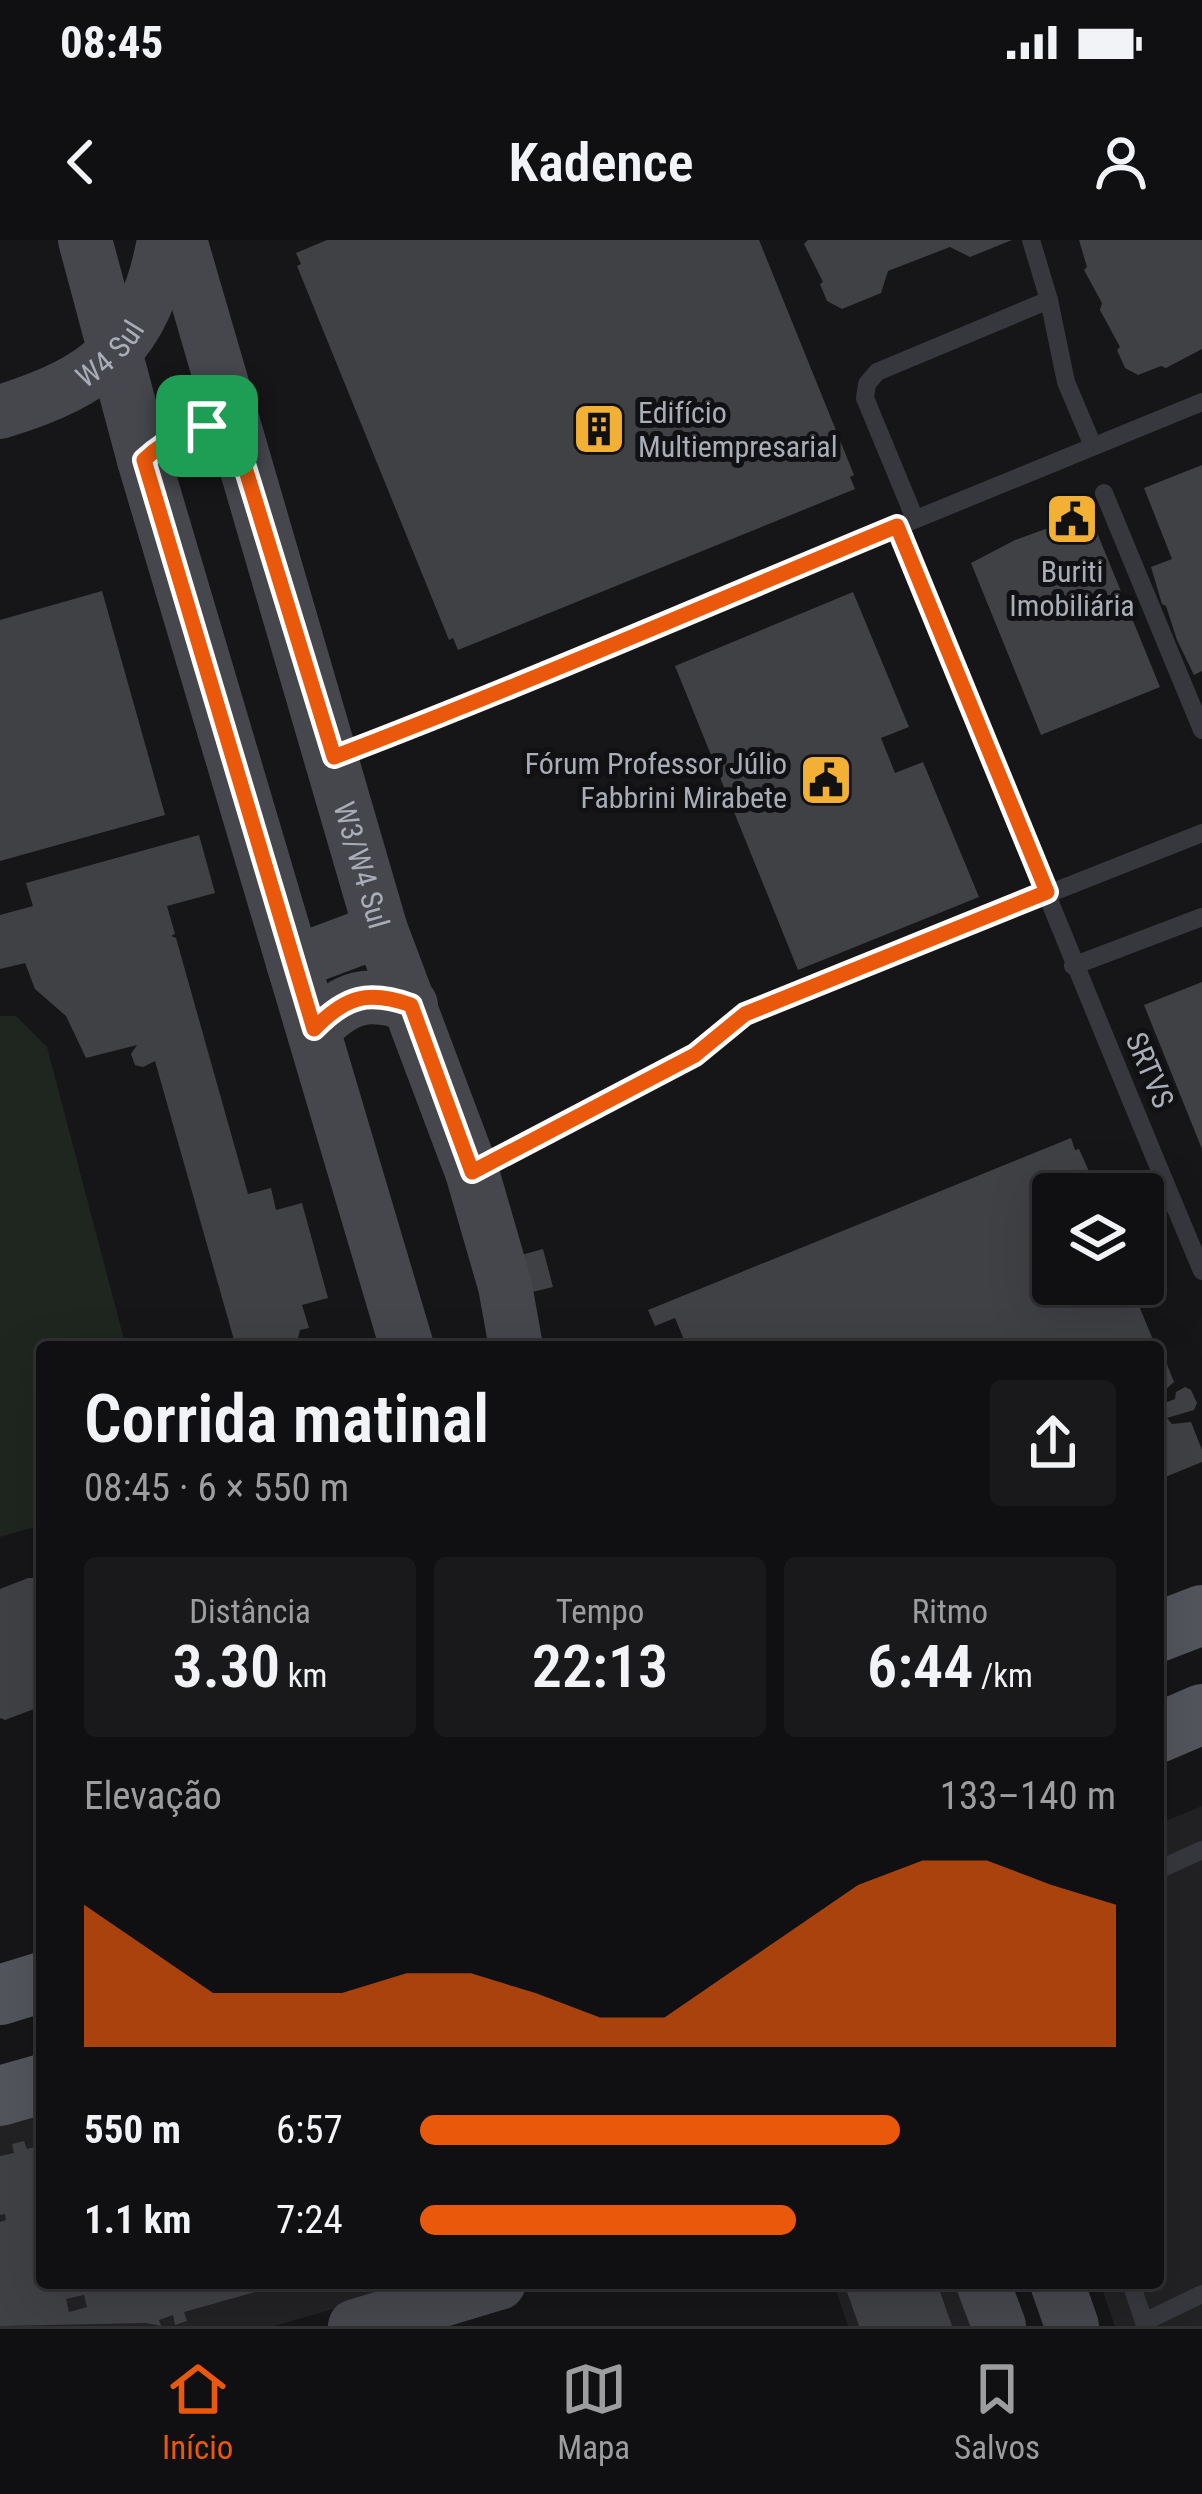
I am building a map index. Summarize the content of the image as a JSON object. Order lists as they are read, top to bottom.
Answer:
{
  "streets": {
    "main road": ["W4 Sul", "W3/W4 Sul"],
    "lane": ["SRTVS"]
  },
  "places": {
    "building": ["Edifício Multiempresarial"],
    "public building": ["Buriti Imobiliária", "Fórum Professor Júlio Fabbrini Mirabete"]
  },
  "page": {
    "status": "08:45",
    "header": "Kadence",
    "heading": ["Corrida matinal", "08:45 · 6 × 550 m"],
    "stats": [
      ["Distância", "3.30 km"],
      ["Tempo", "22:13"],
      ["Ritmo", "6:44 /km"]
    ],
    "chart": ["Elevação", "133–140 m"],
    "list": [
      {
        "name": "550 m",
        "note": "6:57"
      },
      {
        "name": "1.1 km",
        "note": "7:24"
      }
    ],
    "tabs": ["Início", "Mapa", "Salvos"]
  }
}
